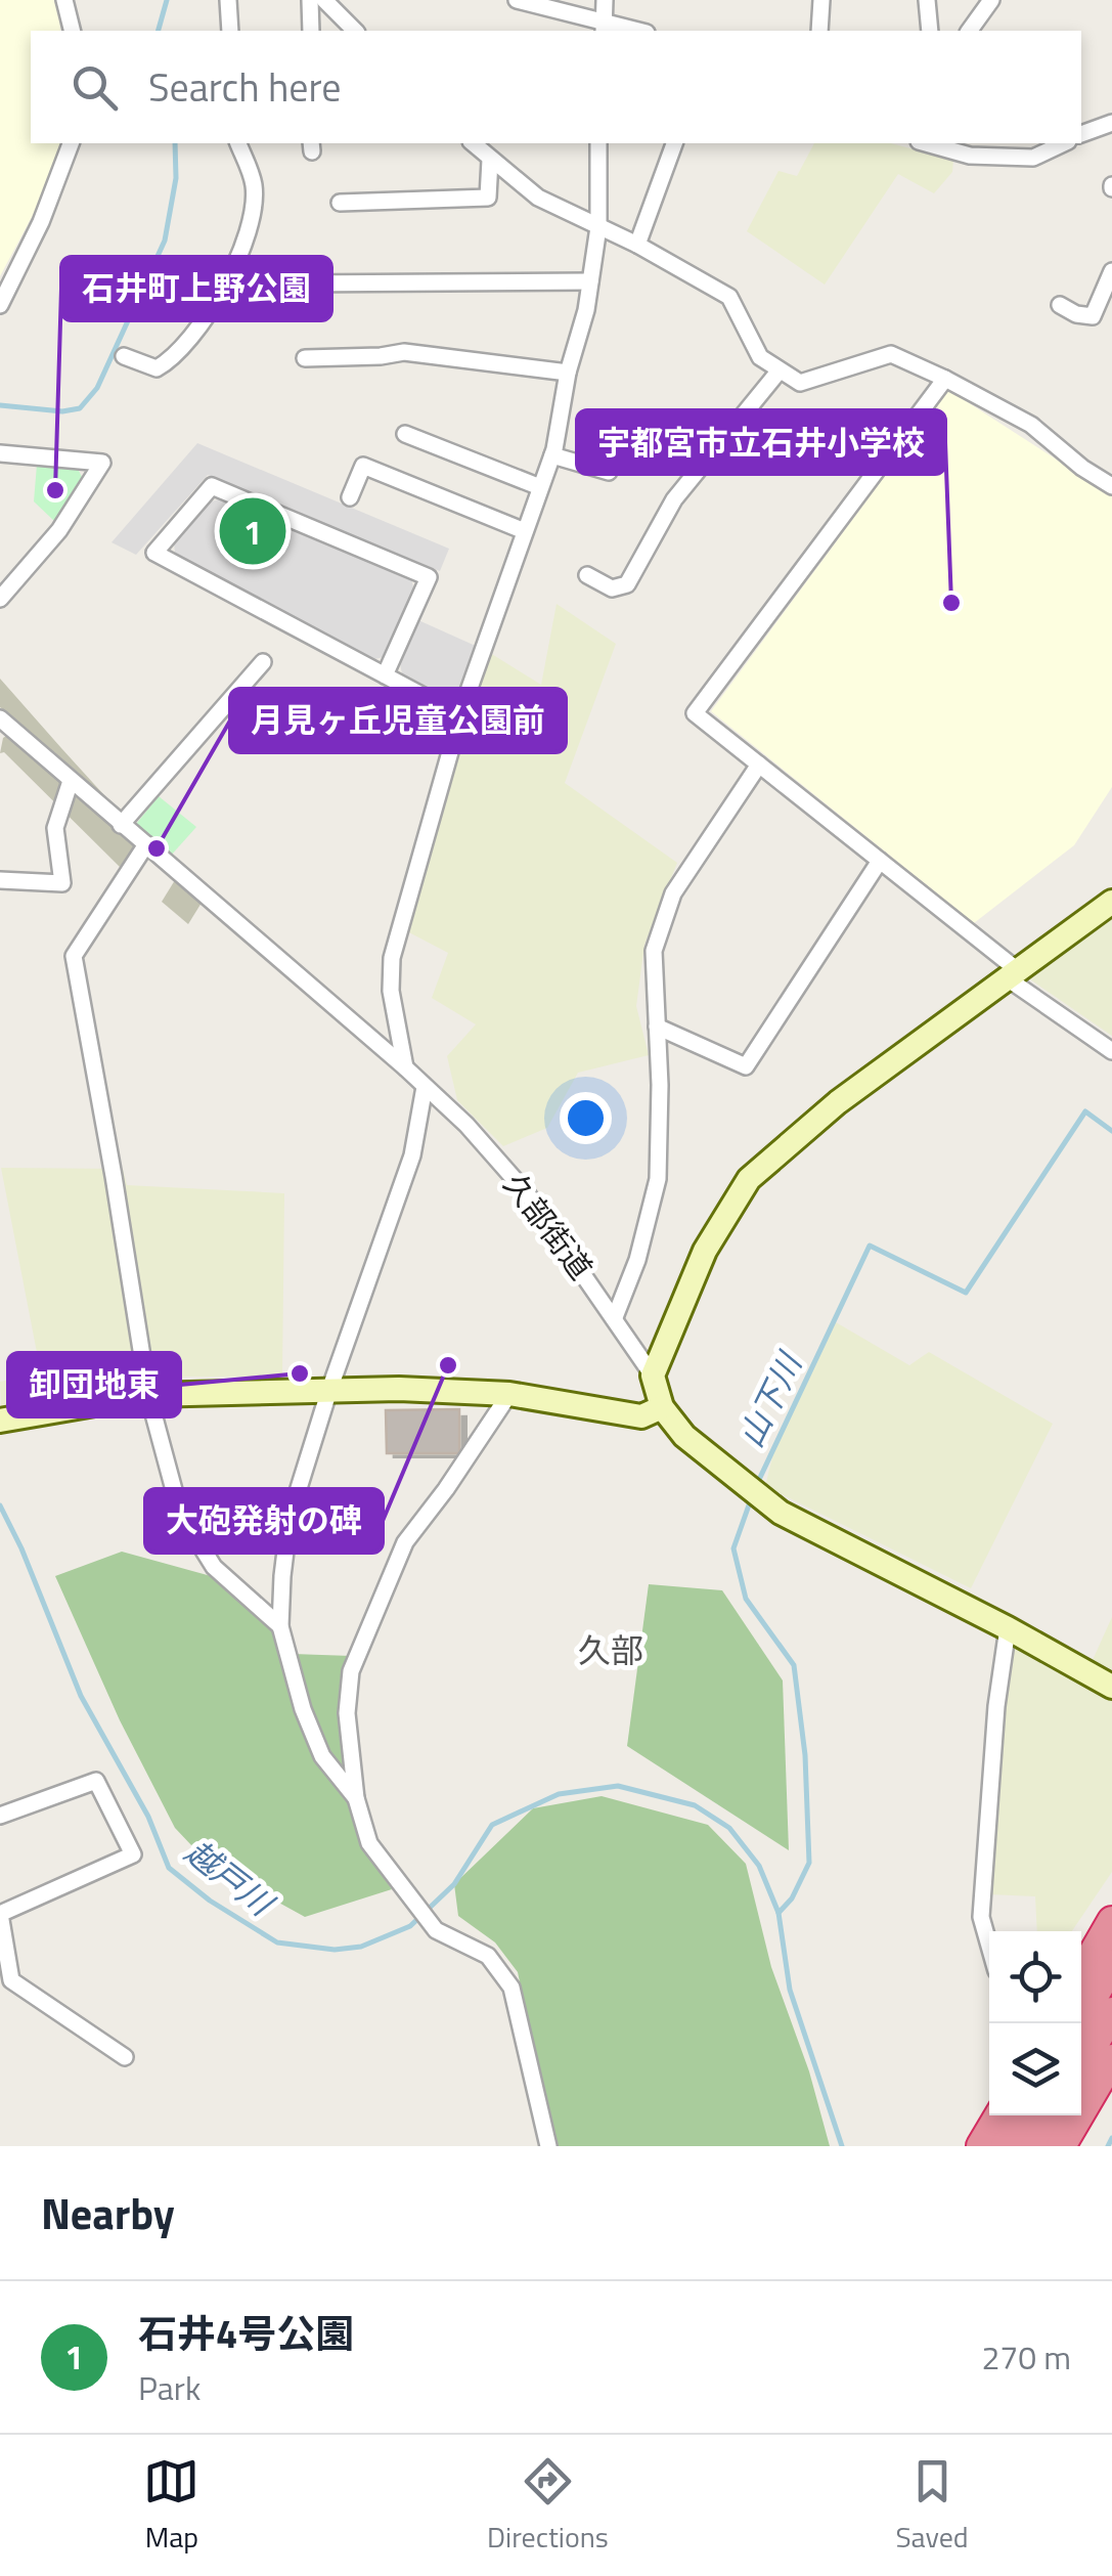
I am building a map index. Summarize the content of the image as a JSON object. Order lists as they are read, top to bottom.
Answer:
{
  "streets": {
    "street": ["久部街道"]
  },
  "districts": ["久部"],
  "water": ["山下川", "越戸川"],
  "places": [
    "石井町上野公園",
    "宇都宮市立石井小学校",
    "月見ヶ丘児童公園前",
    "大砲発射の碑",
    "卸団地東"
  ],
  "page": {
    "search": "Search here",
    "pins": "1",
    "heading": "Nearby",
    "list": [
      {
        "mark": "1",
        "name": "石井4号公園",
        "note": "Park",
        "value": "270 m"
      }
    ],
    "nav": ["Map", "Directions", "Saved"]
  }
}
